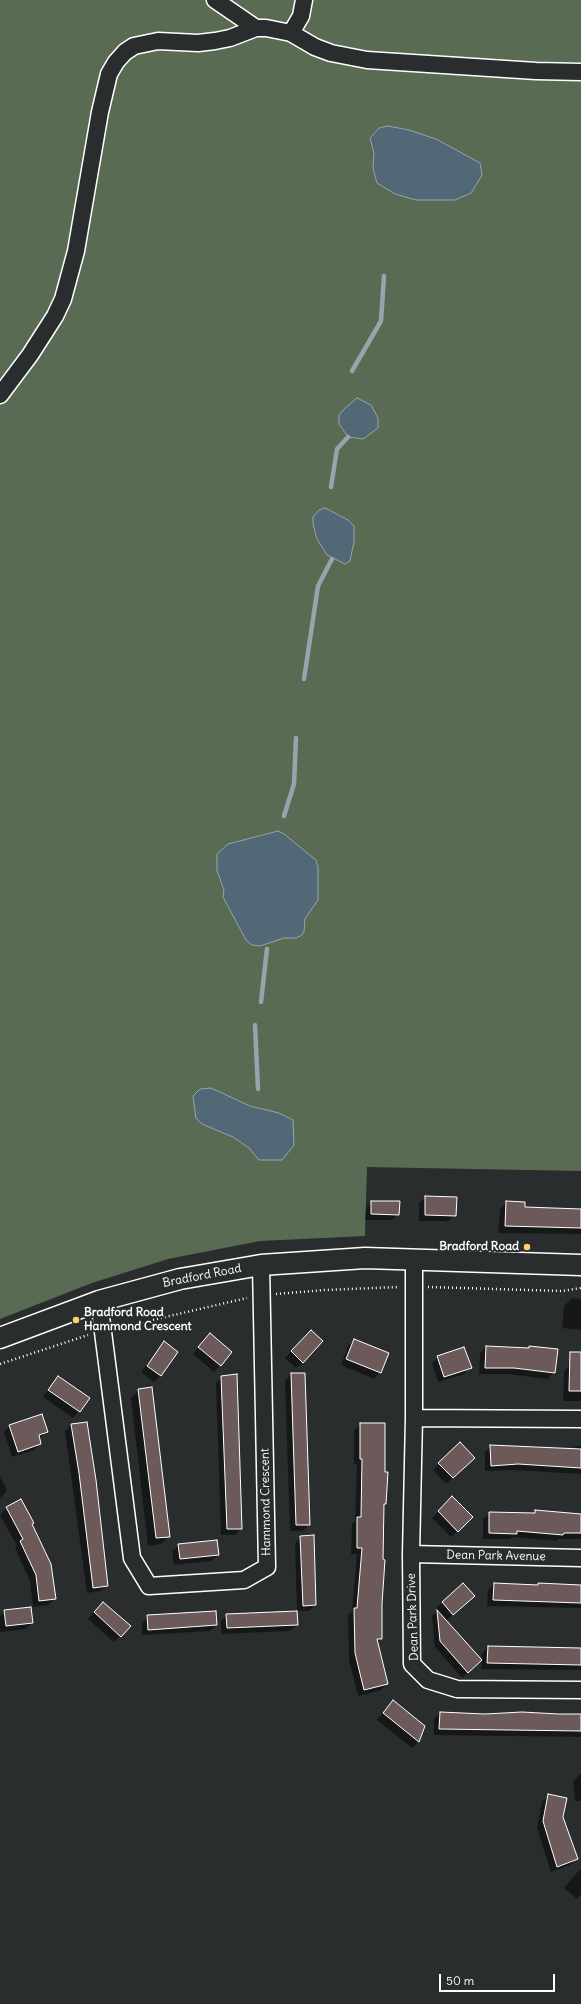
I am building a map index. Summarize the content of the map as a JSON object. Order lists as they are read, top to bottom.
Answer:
{
  "streets": {
    "main road": ["Bradford Road"],
    "street": ["Hammond Crescent", "Dean Park Avenue", "Dean Park Drive"]
  },
  "crossings": [
    ["Bradford Road", "Hammond Crescent"],
    ["Bradford Road", "Dean Park Drive"],
    ["Dean Park Avenue", "Dean Park Drive"]
  ],
  "places": ["Bradford Road", "Bradford Road Hammond Crescent"],
  "scale_bar": "50 m"
}
